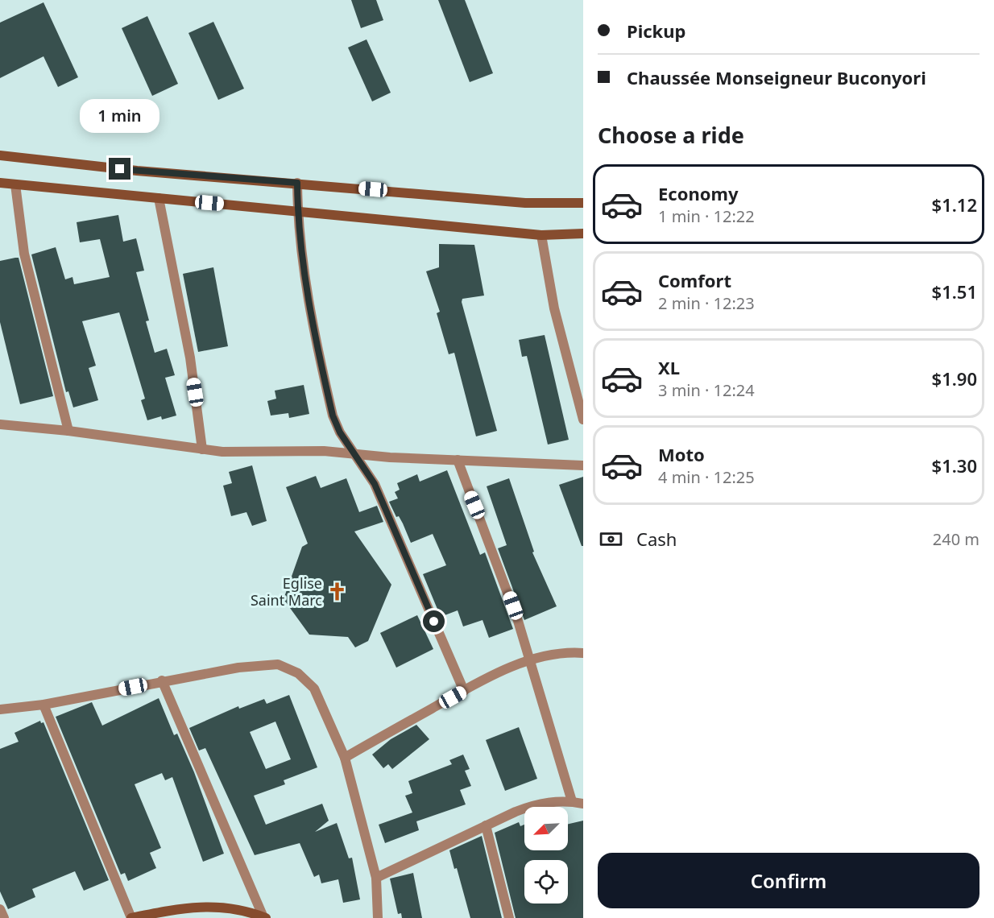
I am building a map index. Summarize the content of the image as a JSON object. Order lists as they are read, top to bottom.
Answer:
{
  "places": {
    "church": ["Eglise Saint Marc"]
  },
  "north": "bottom left",
  "page": {
    "banner": ["Pickup", "Chaussée Monseigneur Buconyori"],
    "bubble": "1 min",
    "heading": "Choose a ride",
    "list": [
      {
        "name": "Economy",
        "note": "1 min · 12:22",
        "value": "$1.12"
      },
      {
        "name": "Comfort",
        "note": "2 min · 12:23",
        "value": "$1.51"
      },
      {
        "name": "XL",
        "note": "3 min · 12:24",
        "value": "$1.90"
      },
      {
        "name": "Moto",
        "note": "4 min · 12:25",
        "value": "$1.30"
      }
    ],
    "pay": ["Cash", "240 m"],
    "buttons": "Confirm"
  }
}
